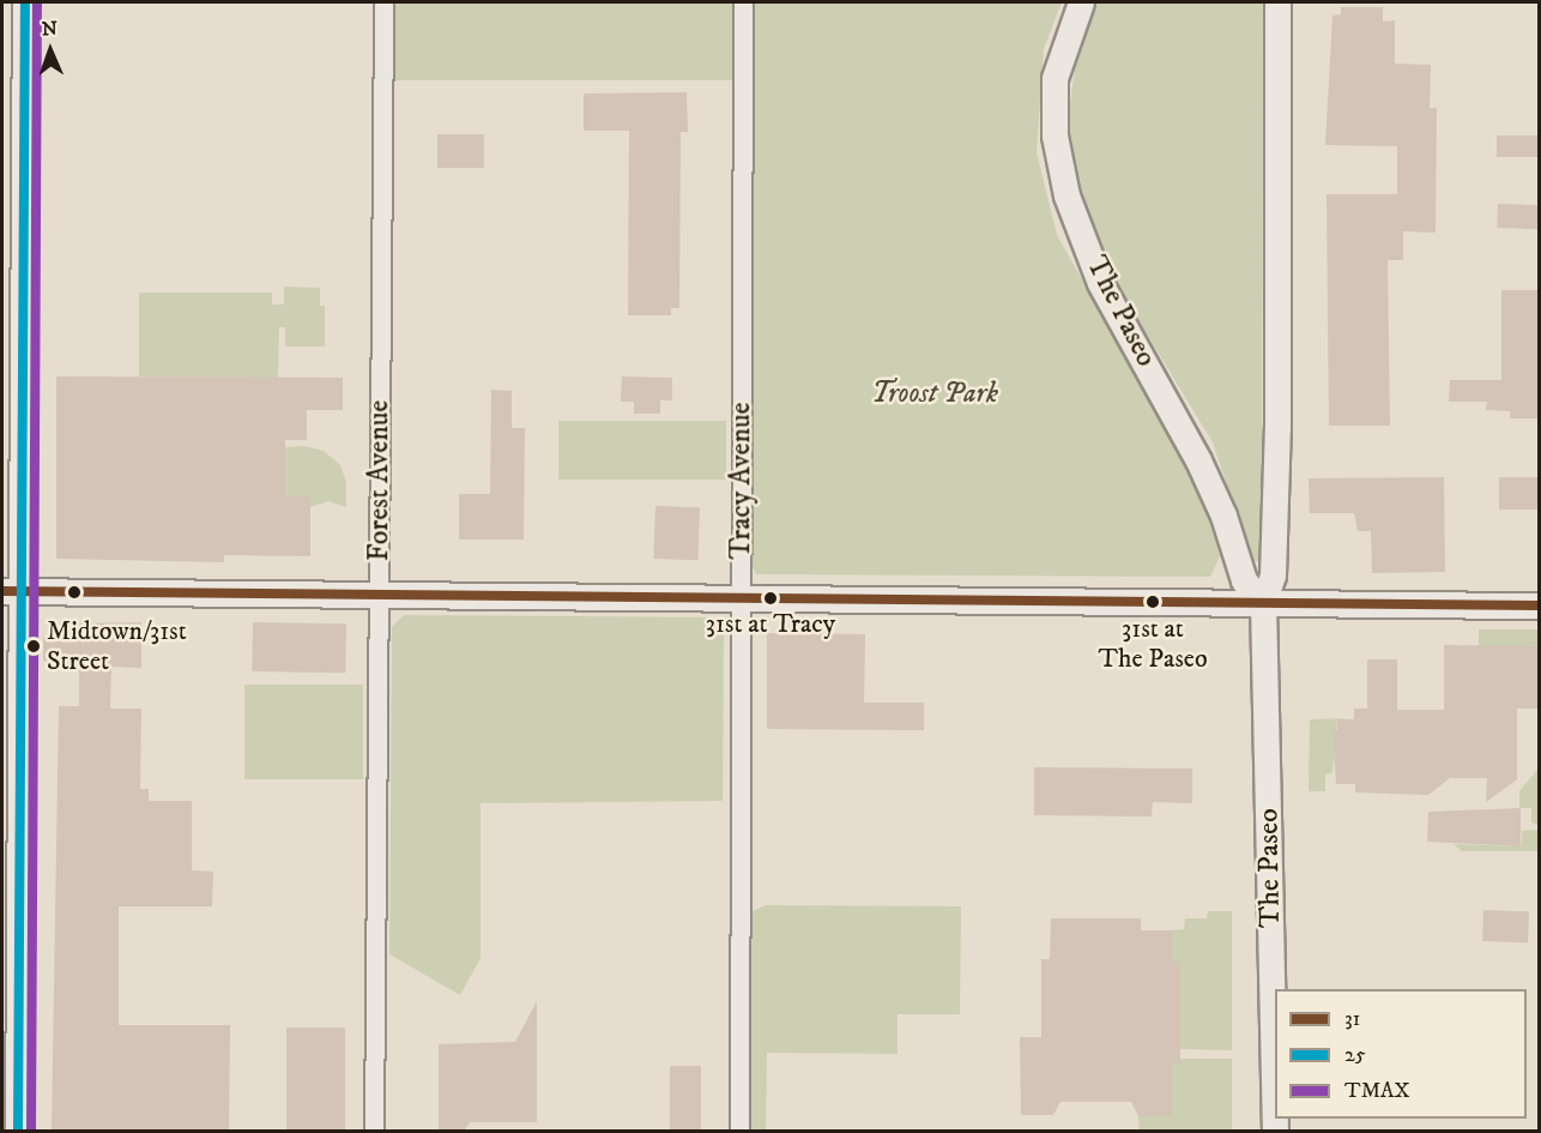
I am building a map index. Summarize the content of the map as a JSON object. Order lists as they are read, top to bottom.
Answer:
{
  "streets": {
    "main road": ["The Paseo"],
    "street": ["Forest Avenue", "Tracy Avenue"]
  },
  "parks": ["Troost Park"],
  "places": ["31st at Tracy", "31st at The Paseo", "Midtown/31st Street"],
  "lines": ["transit line 25", "transit line TMAX", "transit line 31"],
  "legend": ["31", "25", "TMAX"],
  "north": "top"
}
